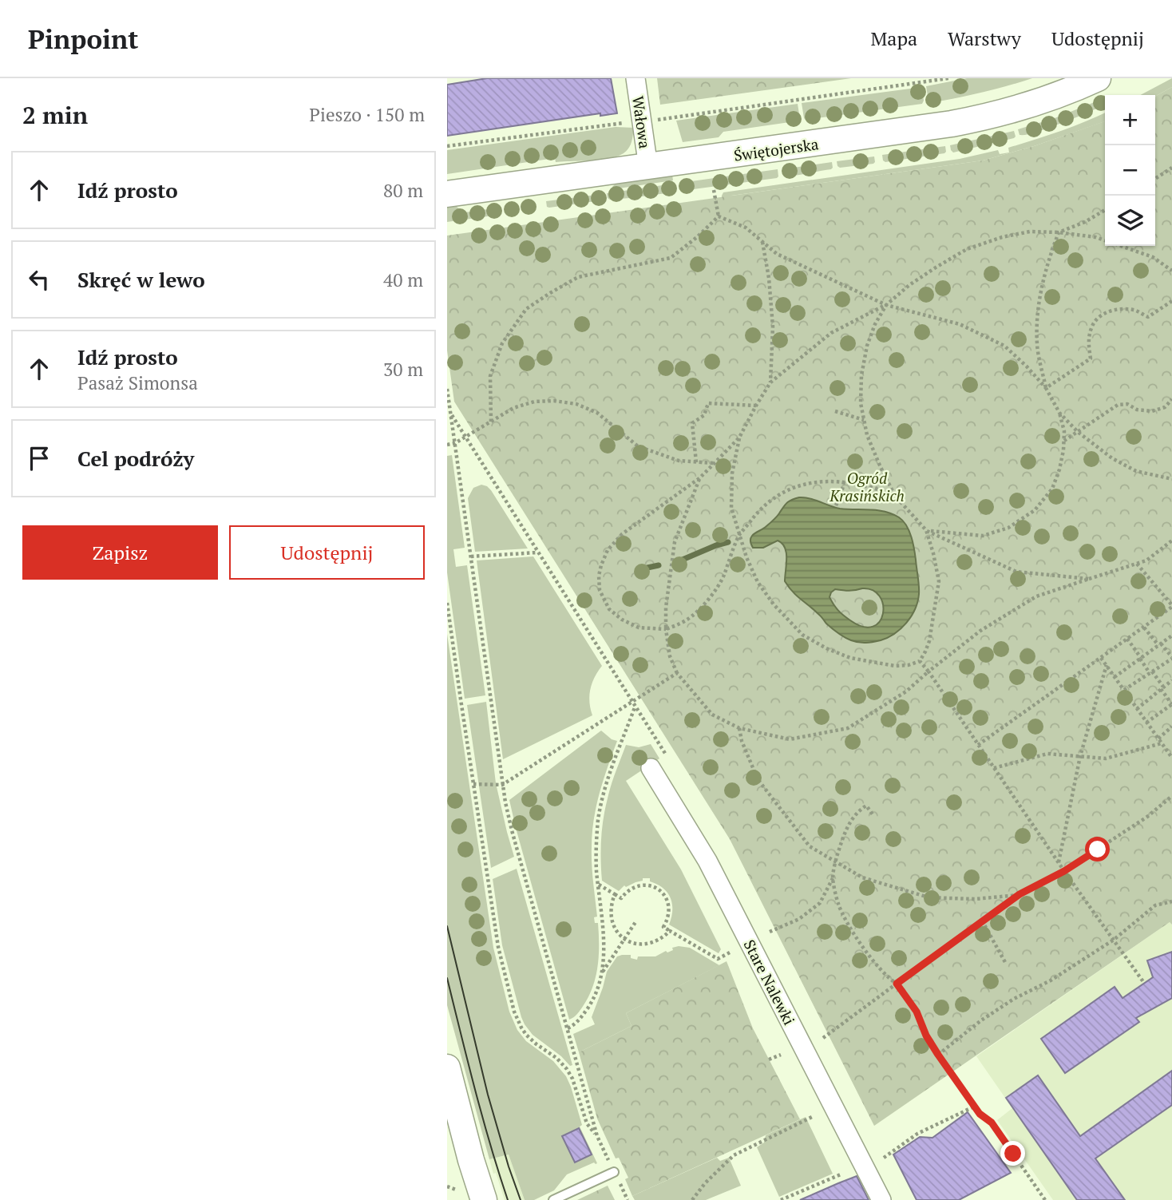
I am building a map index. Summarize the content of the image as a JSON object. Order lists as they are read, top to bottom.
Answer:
{
  "streets": {
    "street": ["Wałowa", "Świętojerska", "Stare Nalewki"]
  },
  "crossings": [
    ["Wałowa", "Świętojerska"]
  ],
  "parks": ["Ogród Krasińskich"],
  "page": {
    "header": "Pinpoint",
    "nav": ["Mapa", "Warstwy", "Udostępnij"],
    "heading": ["2 min", "Pieszo · 150 m"],
    "map_buttons": ["+", "−"],
    "list": [
      ["Idź prosto", "80 m"],
      ["Skręć w lewo", "40 m"],
      ["Idź prosto", "Pasaż Simonsa", "30 m"],
      "Cel podróży"
    ],
    "buttons": ["Zapisz", "Udostępnij"]
  }
}
